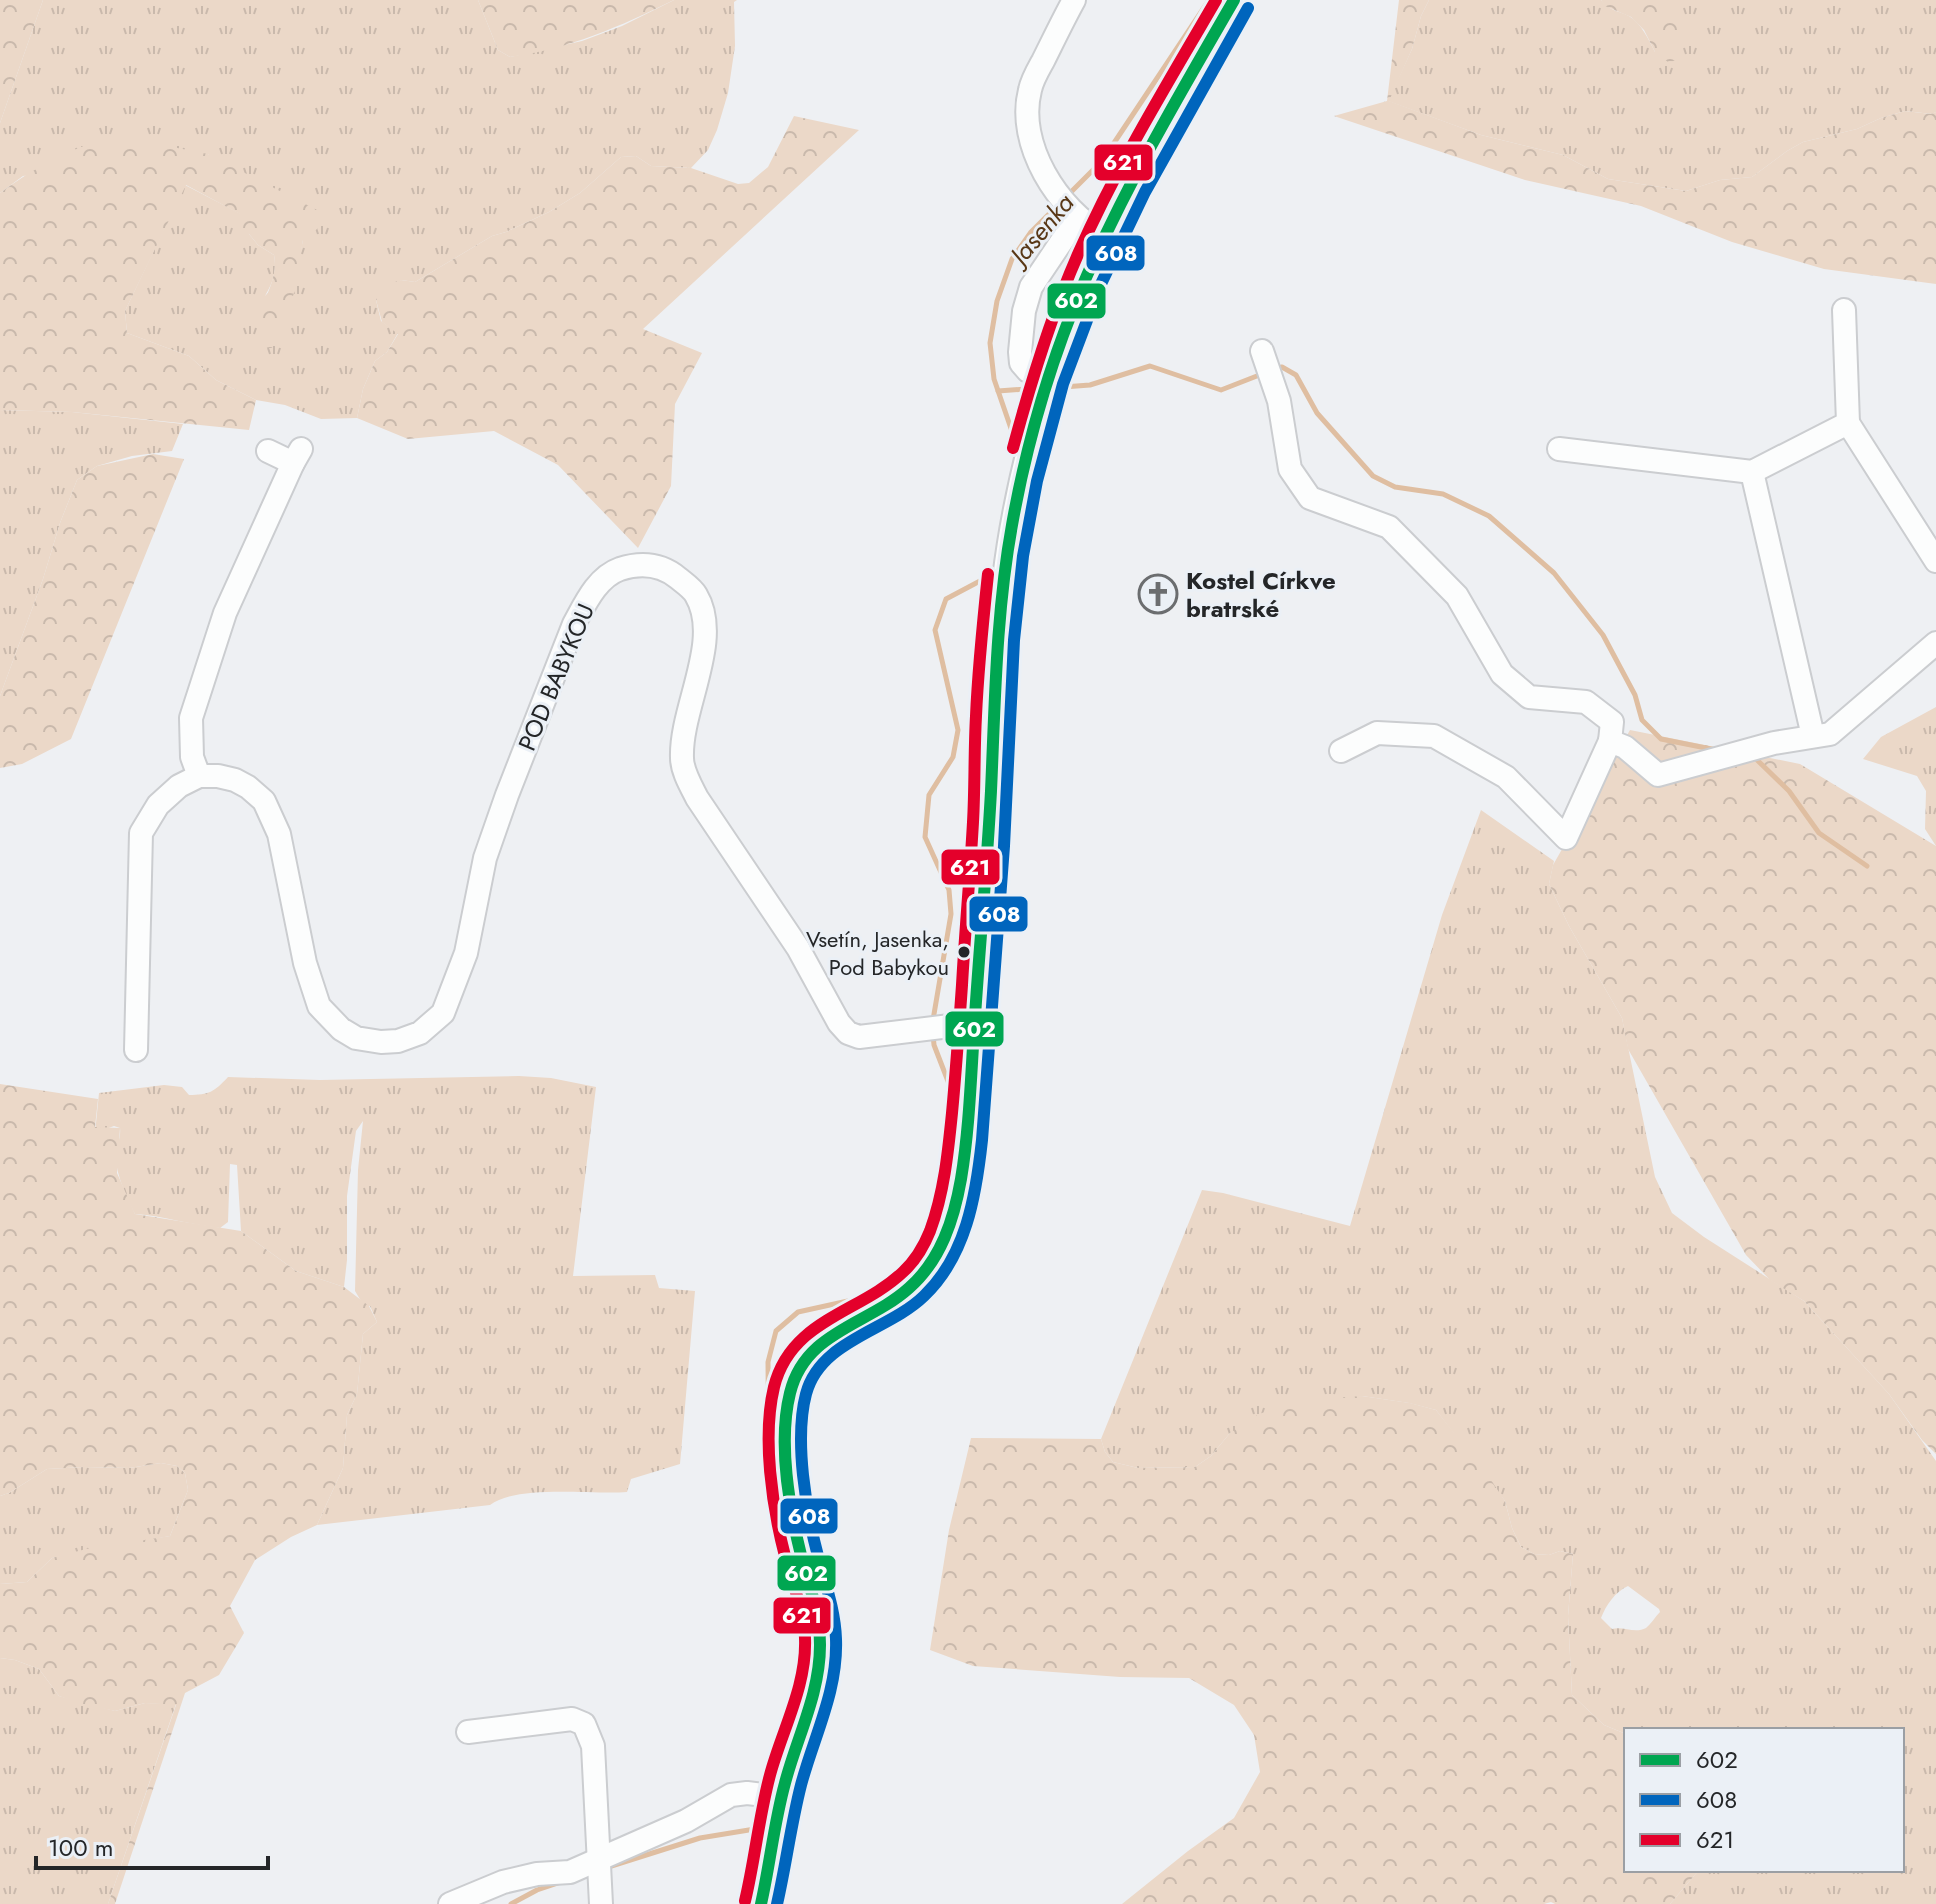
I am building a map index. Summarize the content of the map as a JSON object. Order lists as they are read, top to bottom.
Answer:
{
  "streets": {
    "street": ["POD BABYKOU"]
  },
  "water": ["Jasenka"],
  "places": {
    "church": ["Kostel Církve bratrské"],
    "other": ["Vsetín, Jasenka, Pod Babykou"]
  },
  "lines": ["transit line 602", "transit line 621", "transit line 608"],
  "legend": ["602", "608", "621"],
  "scale_bar": "100 m"
}
